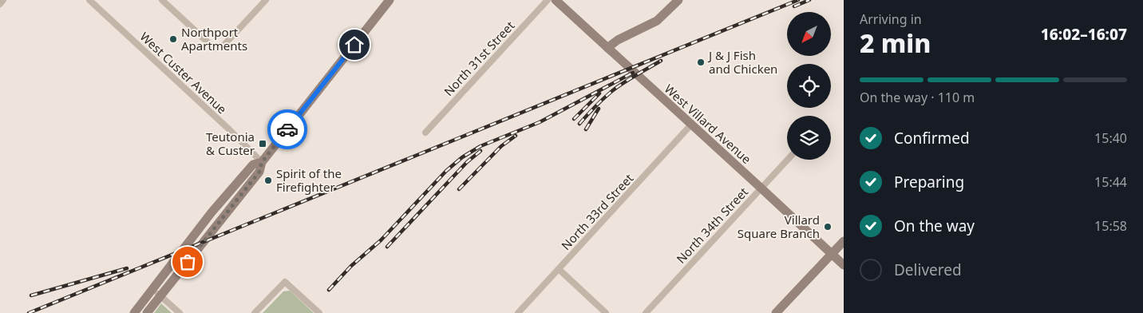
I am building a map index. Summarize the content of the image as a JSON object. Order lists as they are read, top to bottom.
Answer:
{
  "streets": {
    "main road": ["West Villard Avenue"],
    "street": [
      "North 31st Street",
      "West Custer Avenue",
      "North 33rd Street",
      "North 34th Street"
    ]
  },
  "crossings": [
    ["West Villard Avenue", "North 33rd Street"],
    ["West Villard Avenue", "North 34th Street"]
  ],
  "places": {
    "other": [
      "Northport Apartments",
      "J & J Fish and Chicken",
      "Spirit of the Firefighter",
      "Villard Square Branch"
    ],
    "transit": ["Teutonia & Custer"]
  },
  "north": "bottom left",
  "page": {
    "heading": ["2 min", "Arriving in", "16:02–16:07"],
    "bar": "On the way · 110 m",
    "list": [
      ["Confirmed", "15:40"],
      ["Preparing", "15:44"],
      ["On the way", "15:58"],
      "Delivered"
    ]
  }
}
